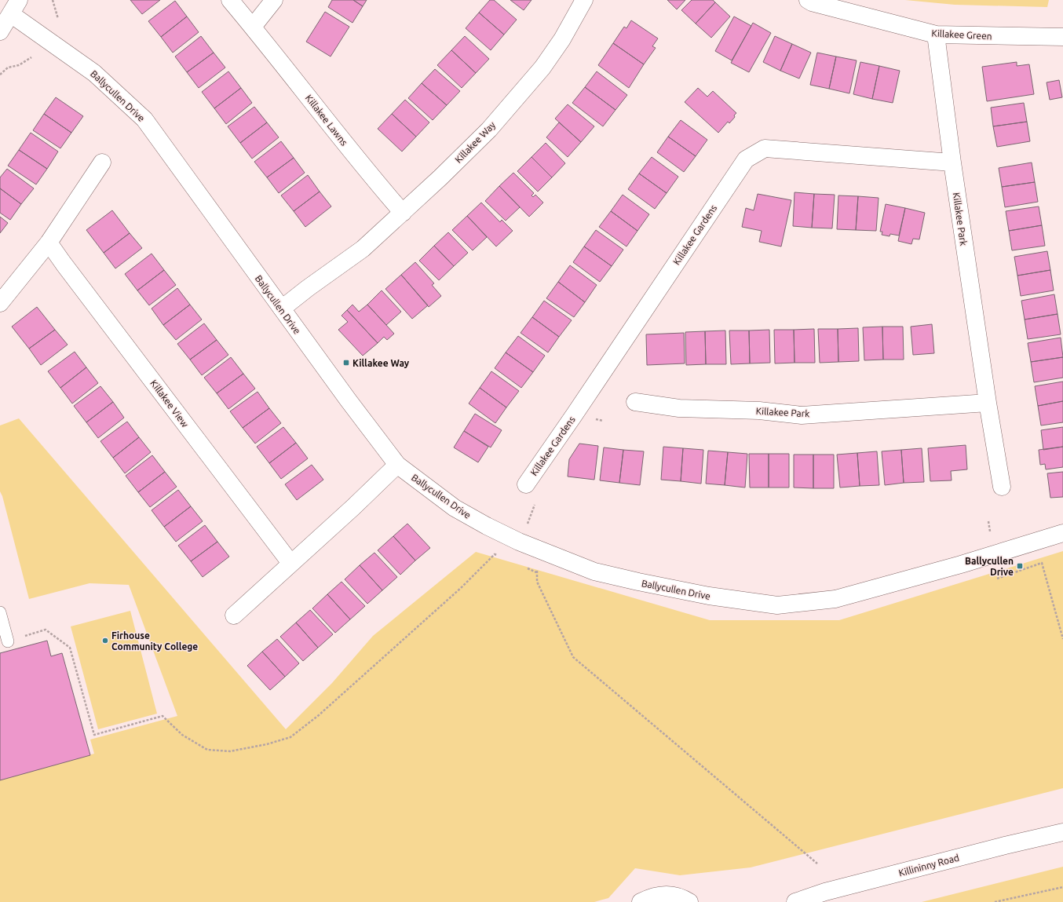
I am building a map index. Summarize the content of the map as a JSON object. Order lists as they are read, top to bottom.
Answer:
{
  "streets": {
    "street": [
      "Killakee Green",
      "Ballycullen Drive",
      "Killakee Lawns",
      "Killakee Way",
      "Killakee Park",
      "Killakee Gardens",
      "Killakee View",
      "Killininny Road"
    ]
  },
  "crossings": [
    ["Killakee Green", "Killakee Park"],
    ["Ballycullen Drive", "Killakee Way"],
    ["Killakee Lawns", "Killakee Way"],
    ["Killakee Park", "Killakee Gardens"]
  ],
  "places": {
    "transit": ["Killakee Way", "Ballycullen Drive"],
    "other": ["Firhouse Community College"]
  }
}
